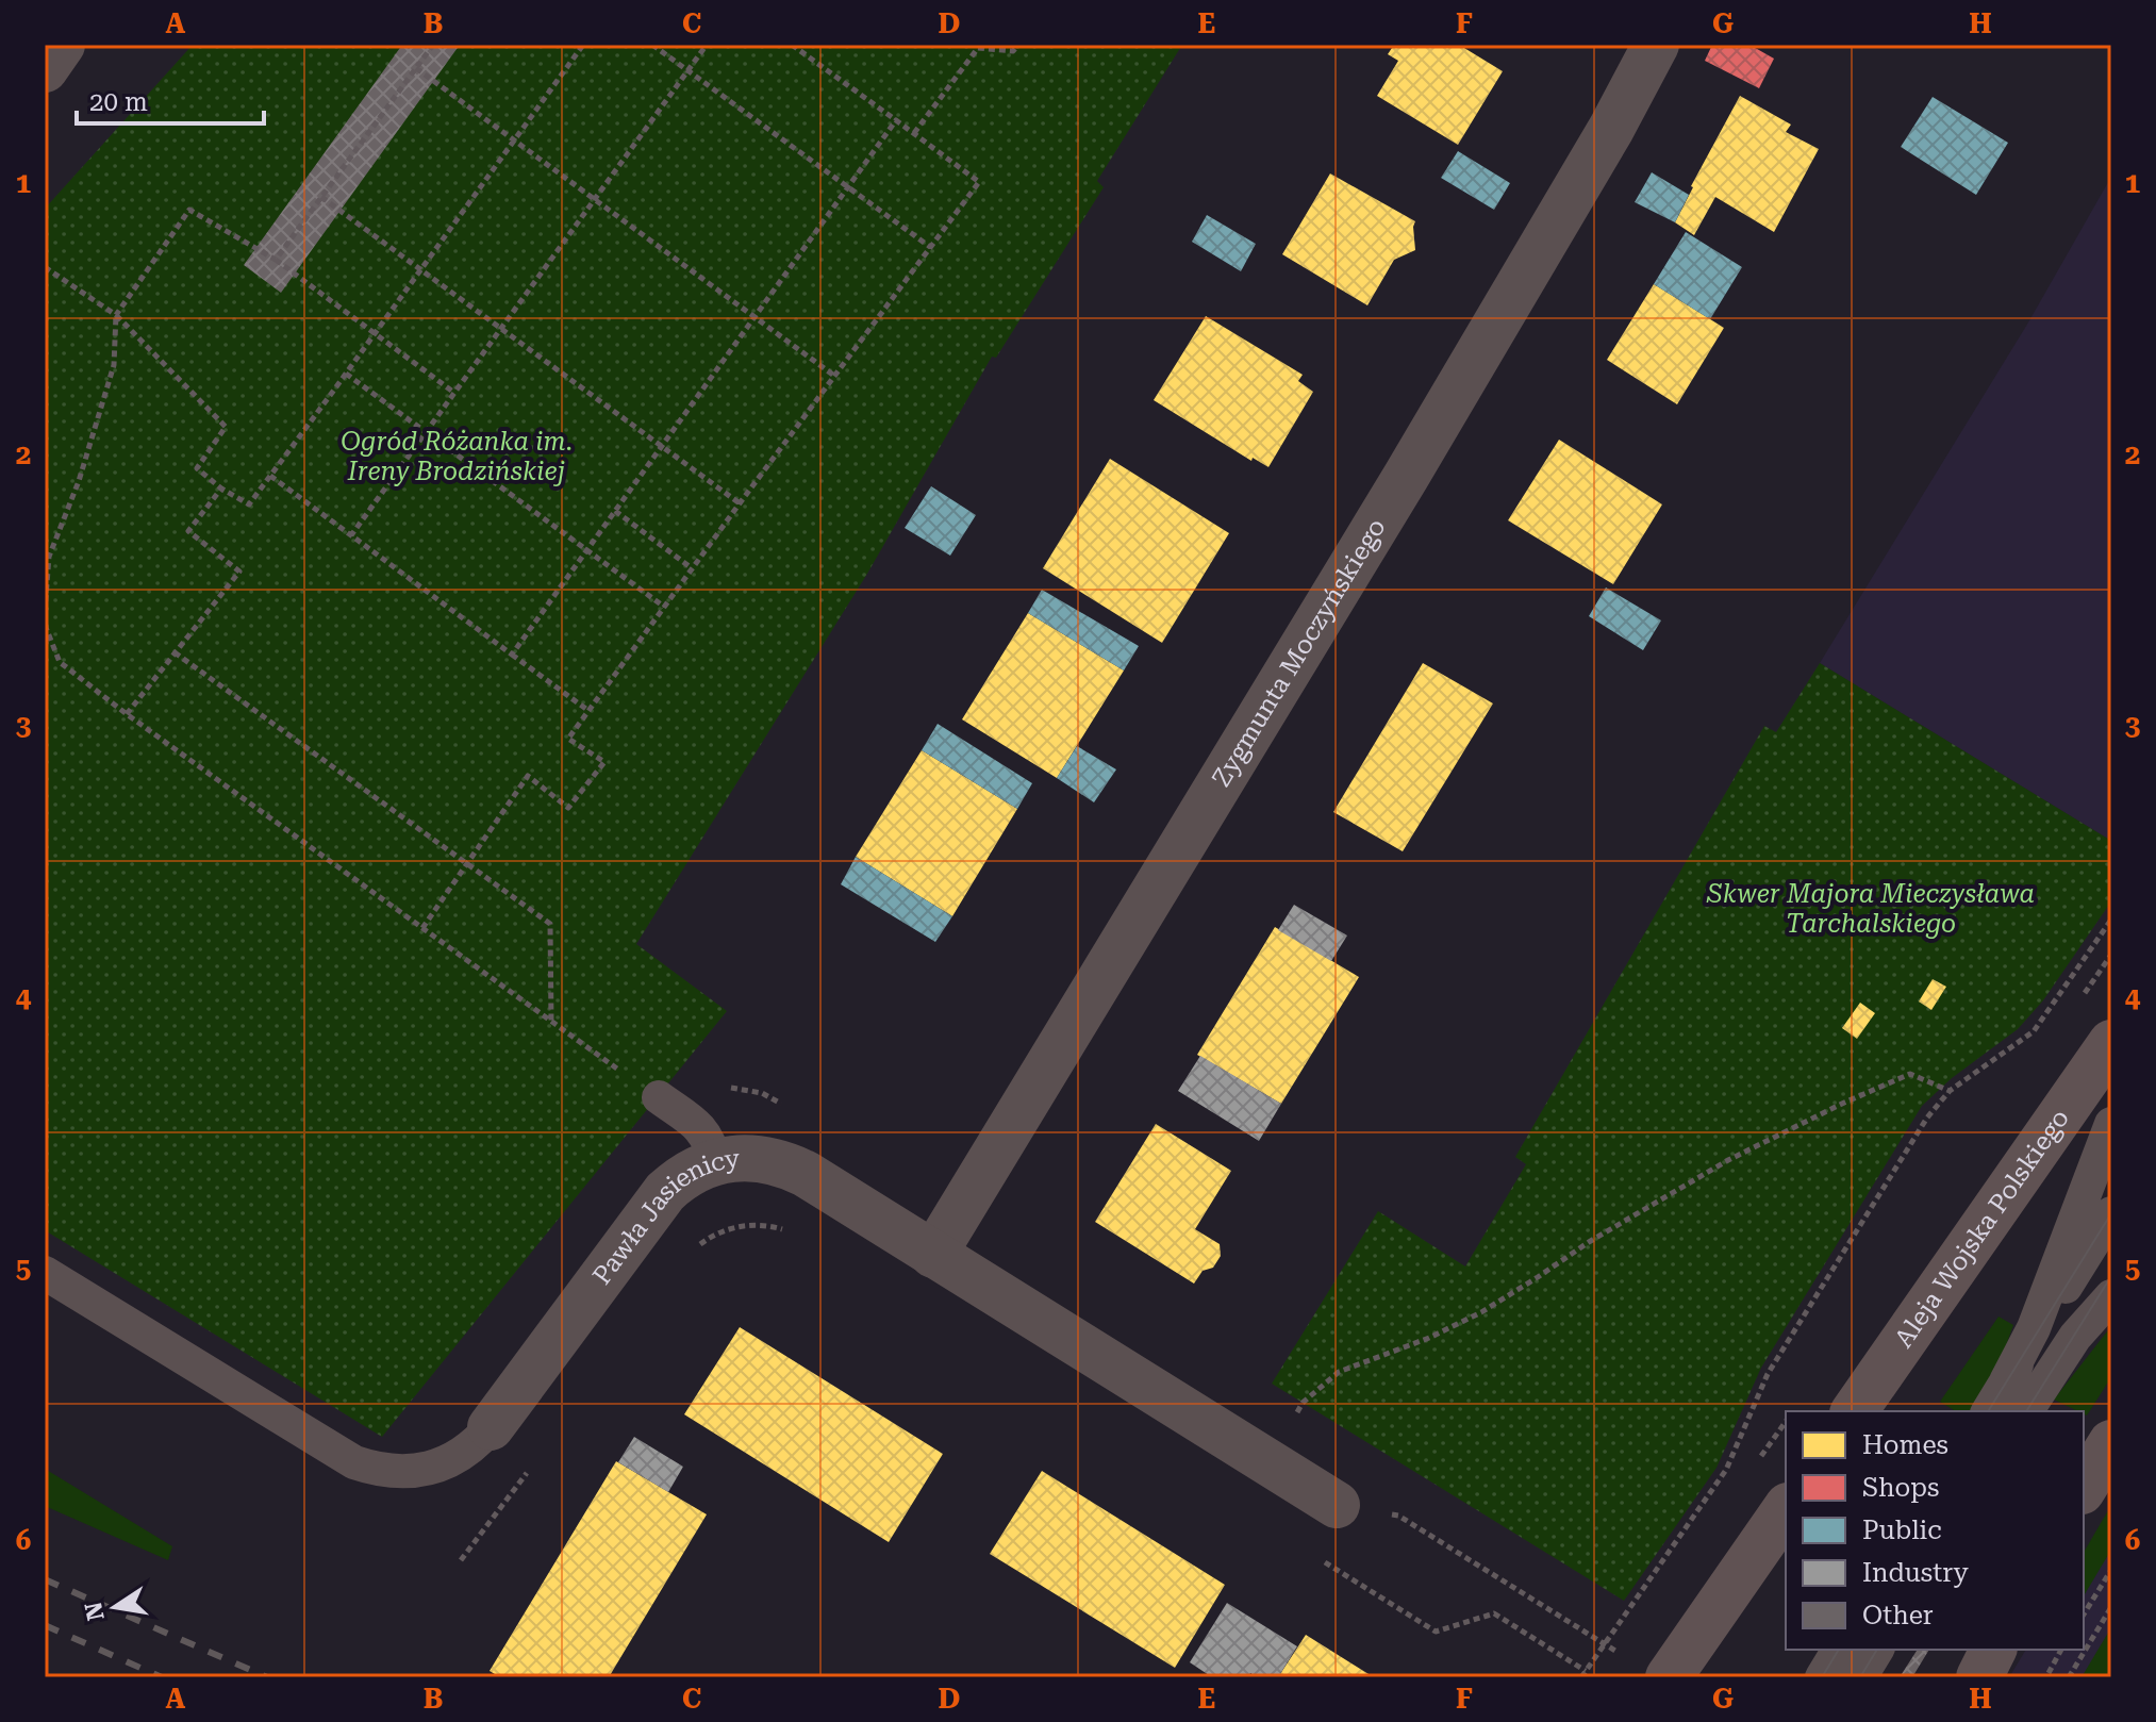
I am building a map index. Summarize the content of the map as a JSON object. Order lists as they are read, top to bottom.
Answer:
{
  "streets": {
    "main road": ["Aleja Wojska Polskiego"],
    "street": ["Zygmunta Moczyńskiego", "Pawła Jasienicy"]
  },
  "crossings": [
    ["Zygmunta Moczyńskiego", "Pawła Jasienicy"]
  ],
  "parks": ["Ogród Różanka im. Ireny Brodzińskiej", "Skwer Majora Mieczysława Tarchalskiego"],
  "legend": [
    "Homes",
    "Shops",
    "Public",
    "Industry",
    "Other"
  ],
  "scale_bar": "20 m",
  "north": "left",
  "grid": {
    "columns": [
      "A",
      "B",
      "C",
      "D",
      "E",
      "F",
      "G",
      "H"
    ],
    "rows": [
      "1",
      "2",
      "3",
      "4",
      "5",
      "6"
    ]
  }
}
